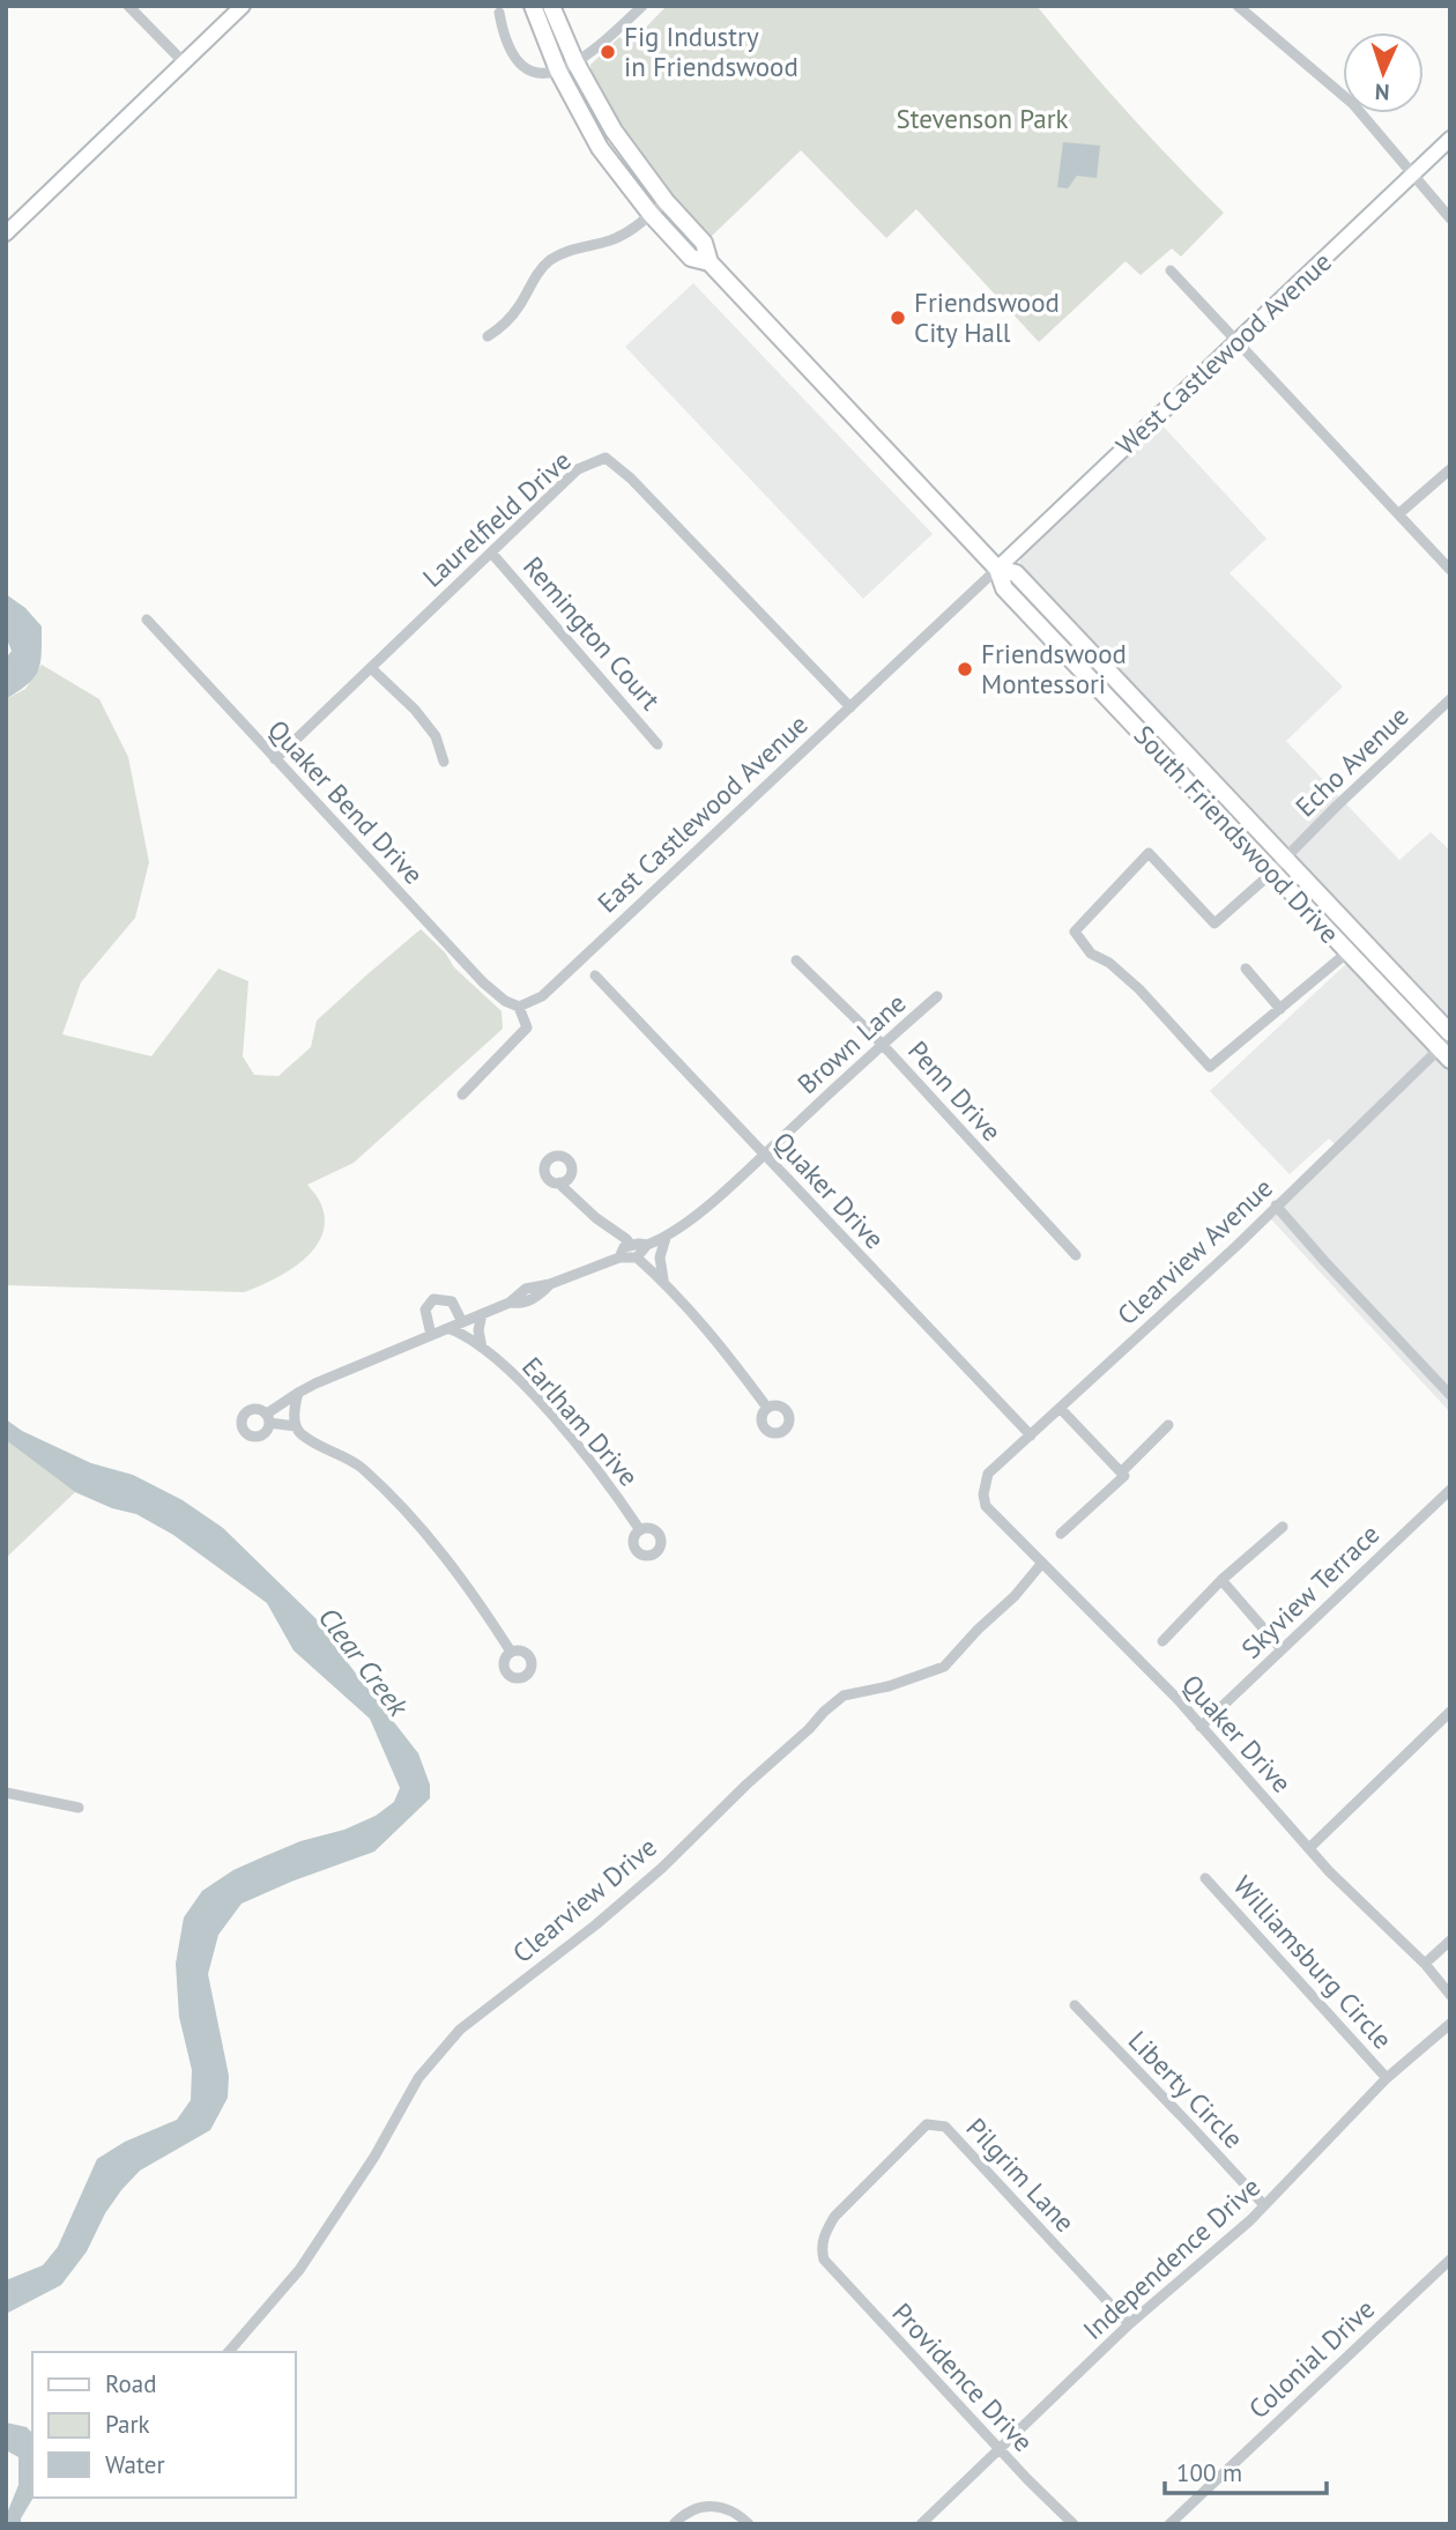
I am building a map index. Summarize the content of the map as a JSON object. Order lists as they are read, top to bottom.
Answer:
{
  "streets": {
    "main road": ["South Friendswood Drive"],
    "street": [
      "West Castlewood Avenue",
      "Laurelfield Drive",
      "Remington Court",
      "Echo Avenue",
      "Quaker Bend Drive",
      "East Castlewood Avenue",
      "Brown Lane",
      "Penn Drive",
      "Quaker Drive",
      "Clearview Avenue",
      "Earlham Drive",
      "Skyview Terrace",
      "Clearview Drive",
      "Williamsburg Circle",
      "Liberty Circle",
      "Pilgrim Lane",
      "Independence Drive",
      "Colonial Drive",
      "Providence Drive"
    ]
  },
  "crossings": [
    ["West Castlewood Avenue", "East Castlewood Avenue"],
    ["West Castlewood Avenue", "South Friendswood Drive"],
    ["Laurelfield Drive", "Remington Court"],
    ["Laurelfield Drive", "Quaker Bend Drive"],
    ["Laurelfield Drive", "East Castlewood Avenue"],
    ["Echo Avenue", "South Friendswood Drive"],
    ["Quaker Bend Drive", "East Castlewood Avenue"],
    ["East Castlewood Avenue", "South Friendswood Drive"],
    ["South Friendswood Drive", "Clearview Avenue"],
    ["Brown Lane", "Penn Drive"],
    ["Brown Lane", "Quaker Drive"],
    ["Quaker Drive", "Clearview Avenue"],
    ["Quaker Drive", "Skyview Terrace"],
    ["Quaker Drive", "Clearview Drive"],
    ["Williamsburg Circle", "Independence Drive"],
    ["Liberty Circle", "Independence Drive"],
    ["Pilgrim Lane", "Independence Drive"],
    ["Pilgrim Lane", "Providence Drive"],
    ["Independence Drive", "Providence Drive"]
  ],
  "water": ["Clear Creek"],
  "parks": ["Stevenson Park"],
  "places": ["Fig Industry in Friendswood", "Friendswood City Hall", "Friendswood Montessori"],
  "legend": ["Road", "Park", "Water"],
  "scale_bar": "100 m",
  "north": "bottom"
}
